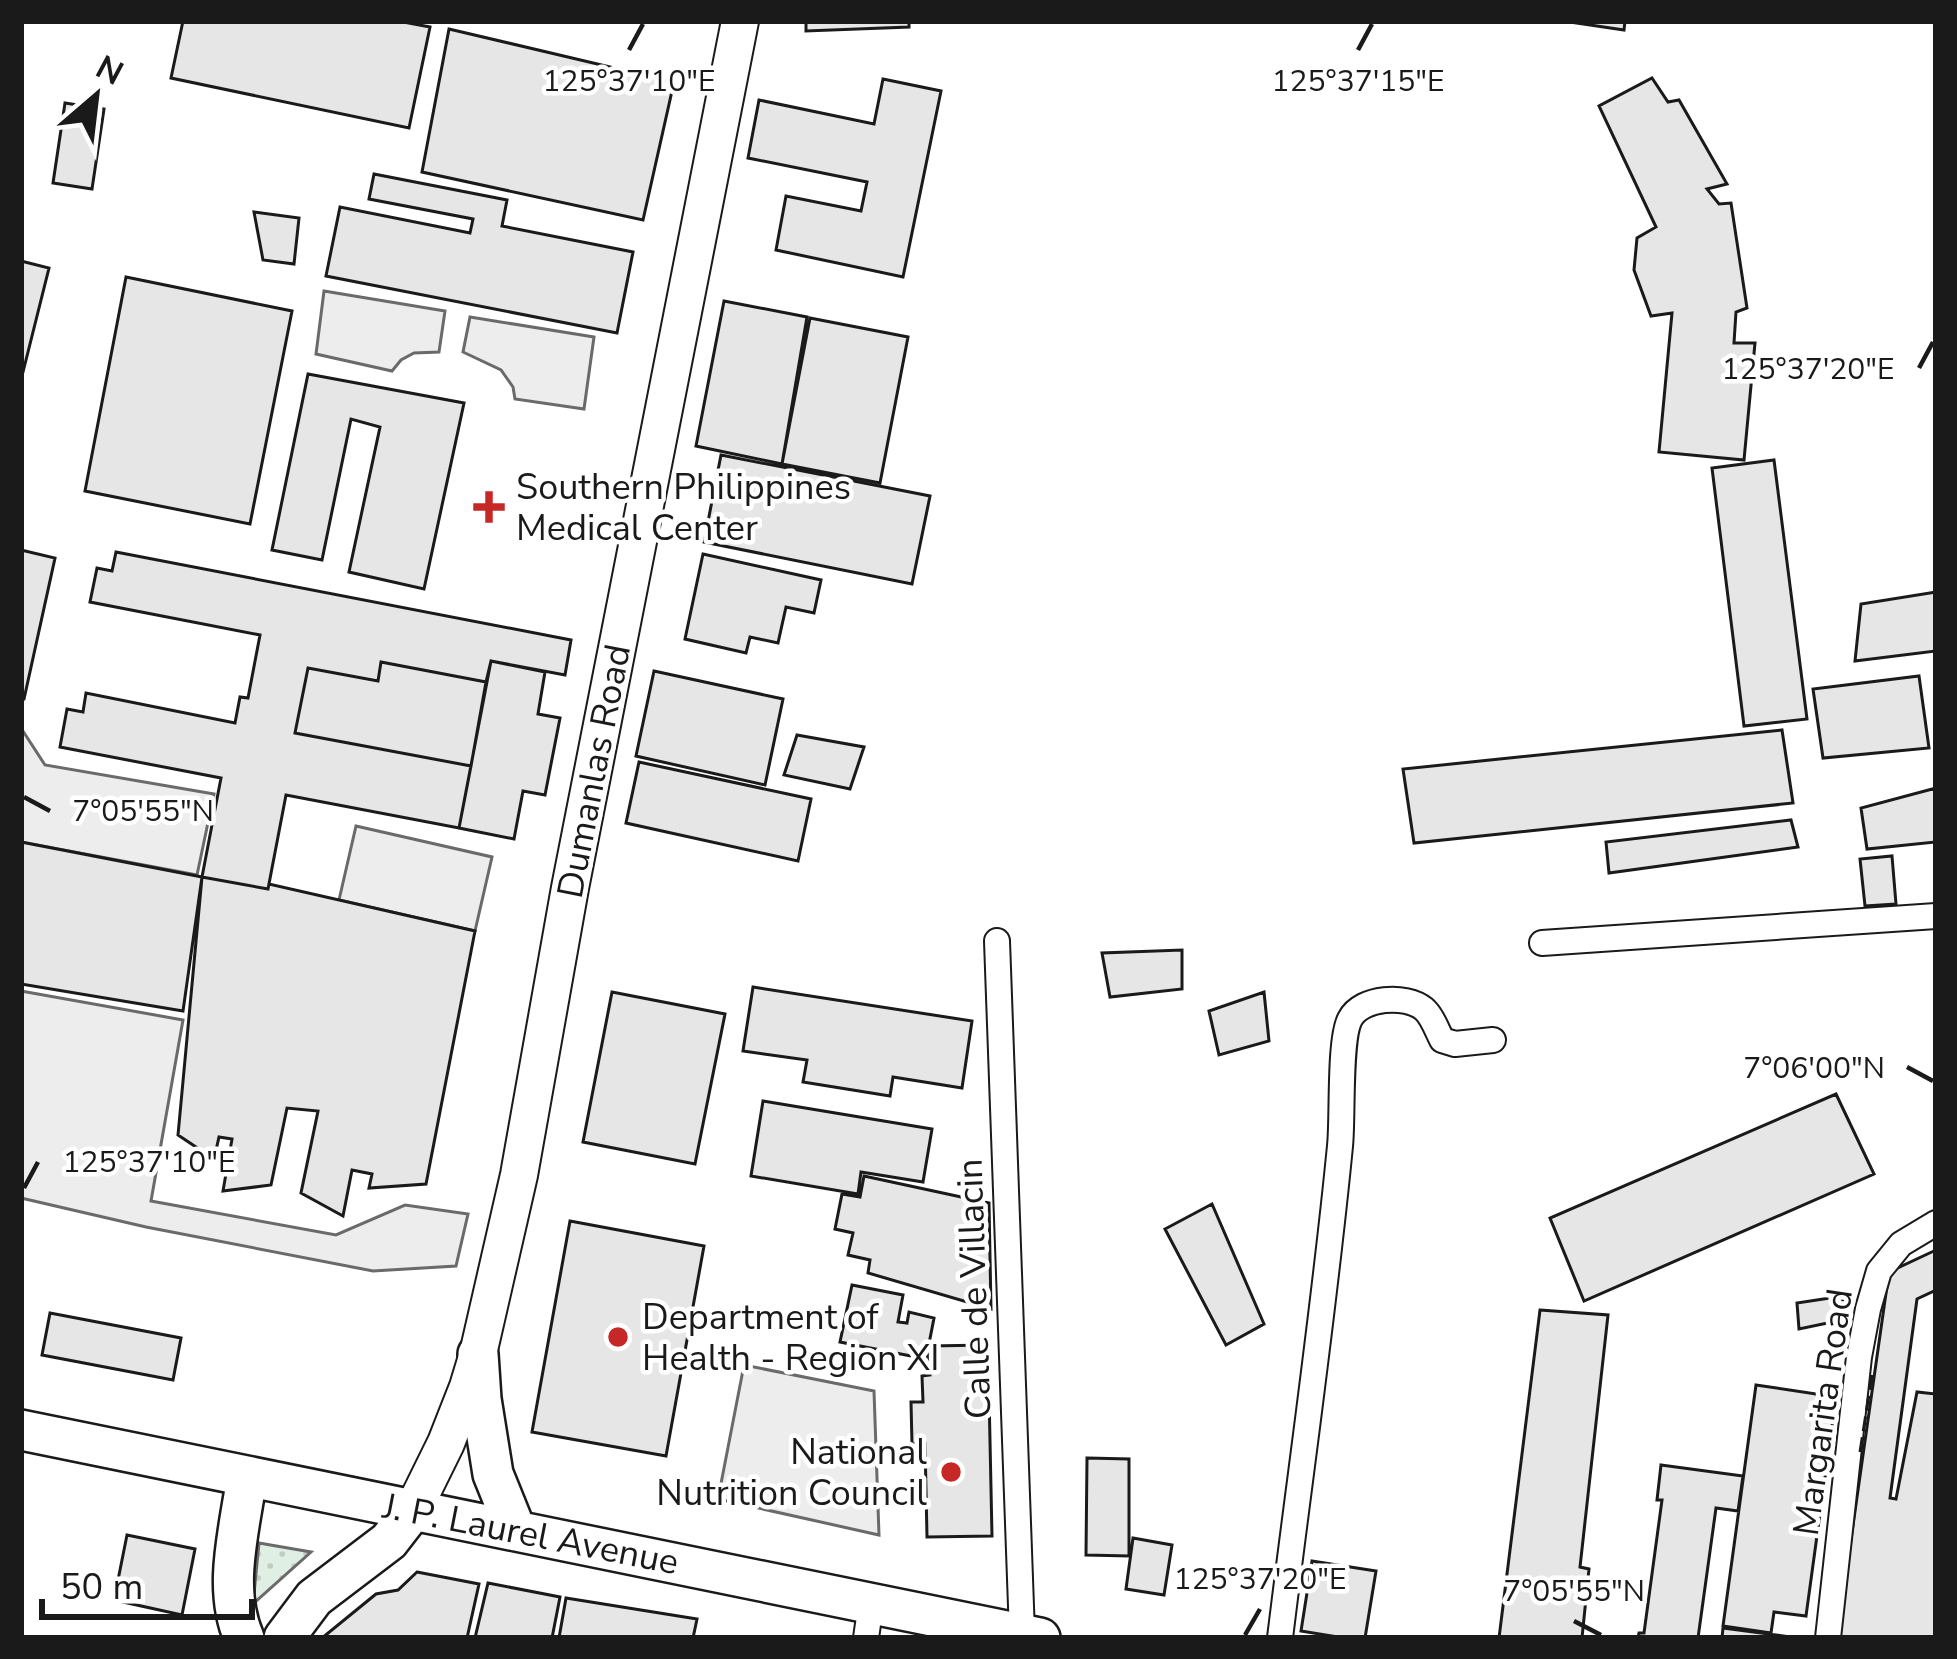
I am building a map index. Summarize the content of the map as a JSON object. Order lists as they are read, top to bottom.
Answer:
{
  "streets": {
    "main road": ["Dumanlas Road", "J. P. Laurel Avenue"],
    "street": ["Calle de Villacin", "Margarita Road"]
  },
  "crossings": [
    ["Dumanlas Road", "J. P. Laurel Avenue"],
    ["Calle de Villacin", "J. P. Laurel Avenue"]
  ],
  "places": {
    "health": ["Southern Philippines Medical Center"],
    "other": ["Department of Health - Region XI", "National Nutrition Council"]
  },
  "scale_bar": "50 m",
  "north": "top right",
  "coordinates": [
    "125°37'10\"E",
    "125°37'15\"E",
    "125°37'20\"E",
    "7°05'55\"N",
    "7°06'00\"N"
  ]
}
